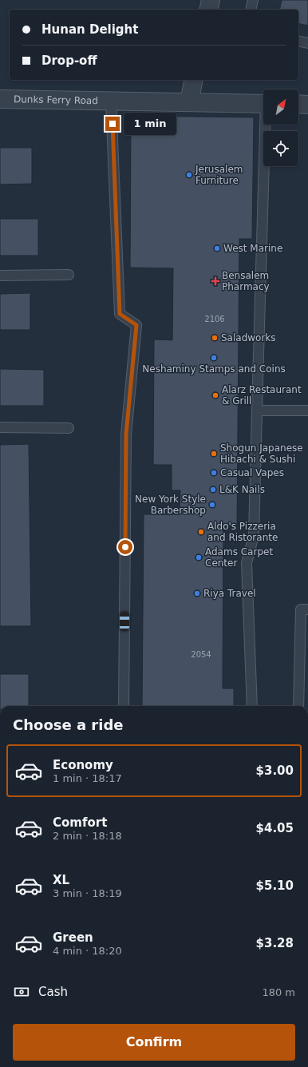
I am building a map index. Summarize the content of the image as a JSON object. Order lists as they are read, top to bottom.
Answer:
{
  "streets": {
    "street": ["Dunks Ferry Road"]
  },
  "places": {
    "other": [
      "Jerusalem Furniture",
      "West Marine",
      "Saladworks",
      "Neshaminy Stamps and Coins",
      "Alarz Restaurant & Grill",
      "Shogun Japanese Hibachi & Sushi",
      "Casual Vapes",
      "L&K Nails",
      "New York Style Barbershop",
      "Aldo's Pizzeria and Ristorante",
      "Adams Carpet Center",
      "Riya Travel"
    ],
    "health": ["Bensalem Pharmacy"]
  },
  "house_numbers": ["2106", "2054"],
  "north": "top right",
  "page": {
    "banner": ["Hunan Delight", "Drop-off"],
    "bubble": "1 min",
    "heading": "Choose a ride",
    "list": [
      {
        "name": "Economy",
        "note": "1 min · 18:17",
        "value": "$3.00"
      },
      {
        "name": "Comfort",
        "note": "2 min · 18:18",
        "value": "$4.05"
      },
      {
        "name": "XL",
        "note": "3 min · 18:19",
        "value": "$5.10"
      },
      {
        "name": "Green",
        "note": "4 min · 18:20",
        "value": "$3.28"
      }
    ],
    "pay": ["Cash", "180 m"],
    "buttons": "Confirm"
  }
}
